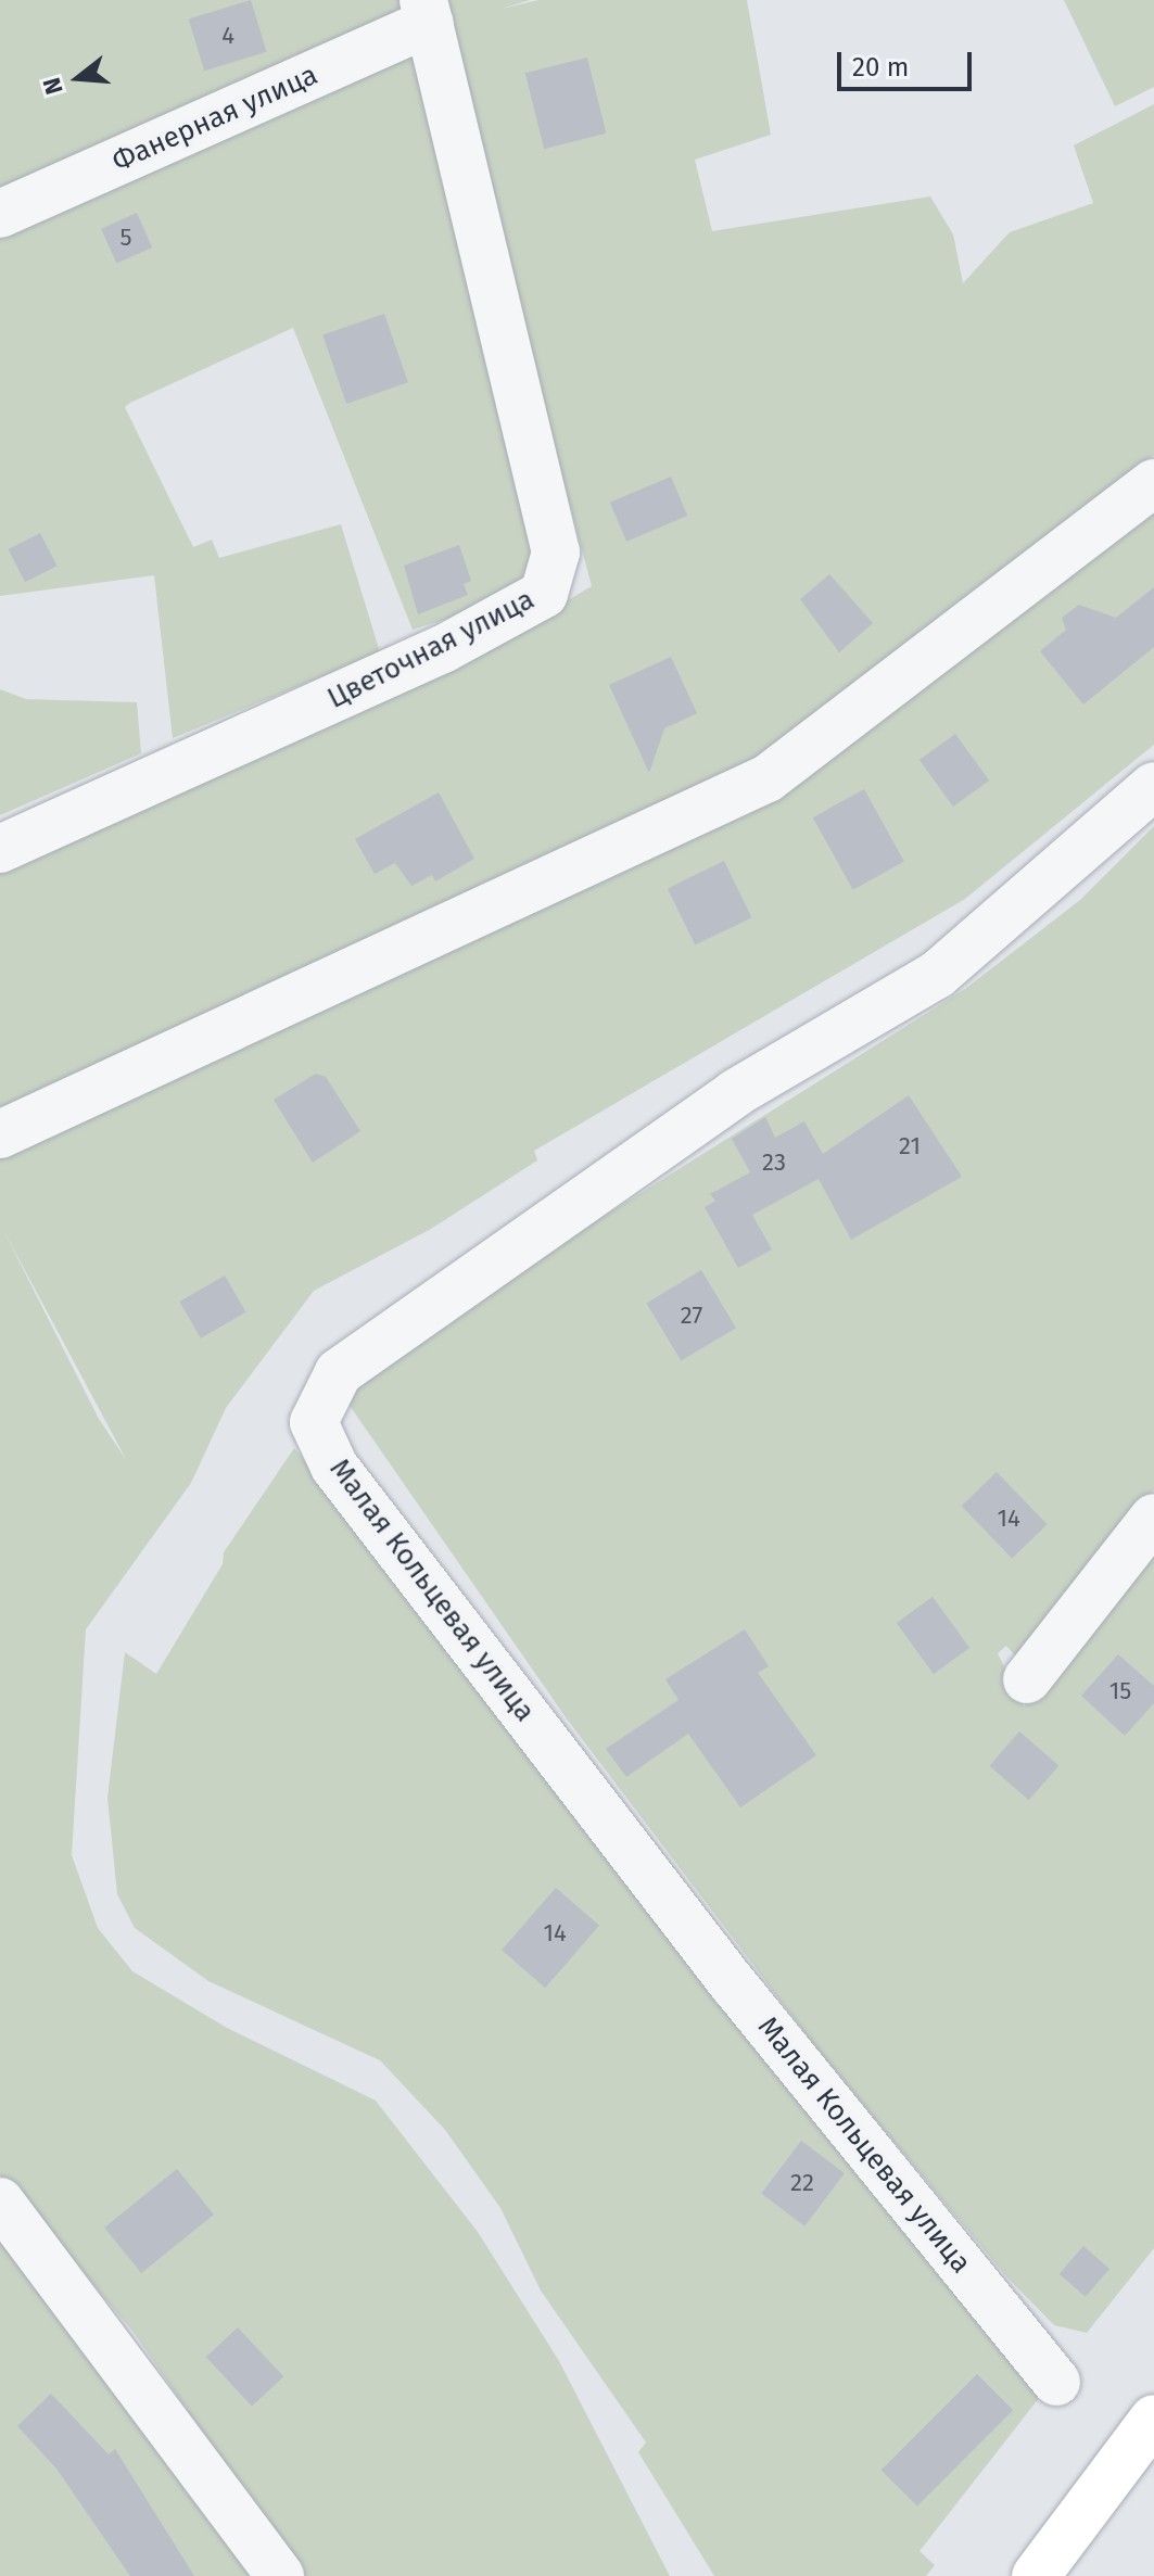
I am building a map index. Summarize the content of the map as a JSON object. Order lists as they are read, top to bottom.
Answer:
{
  "streets": {
    "street": ["Фанерная улица", "Цветочная улица", "Малая Кольцевая улица"]
  },
  "crossings": [
    ["Фанерная улица", "Цветочная улица"]
  ],
  "house_numbers": [
    "4",
    "5",
    "21",
    "23",
    "27",
    "14",
    "15",
    "14",
    "22"
  ],
  "scale_bar": "20 m",
  "north": "left"
}
